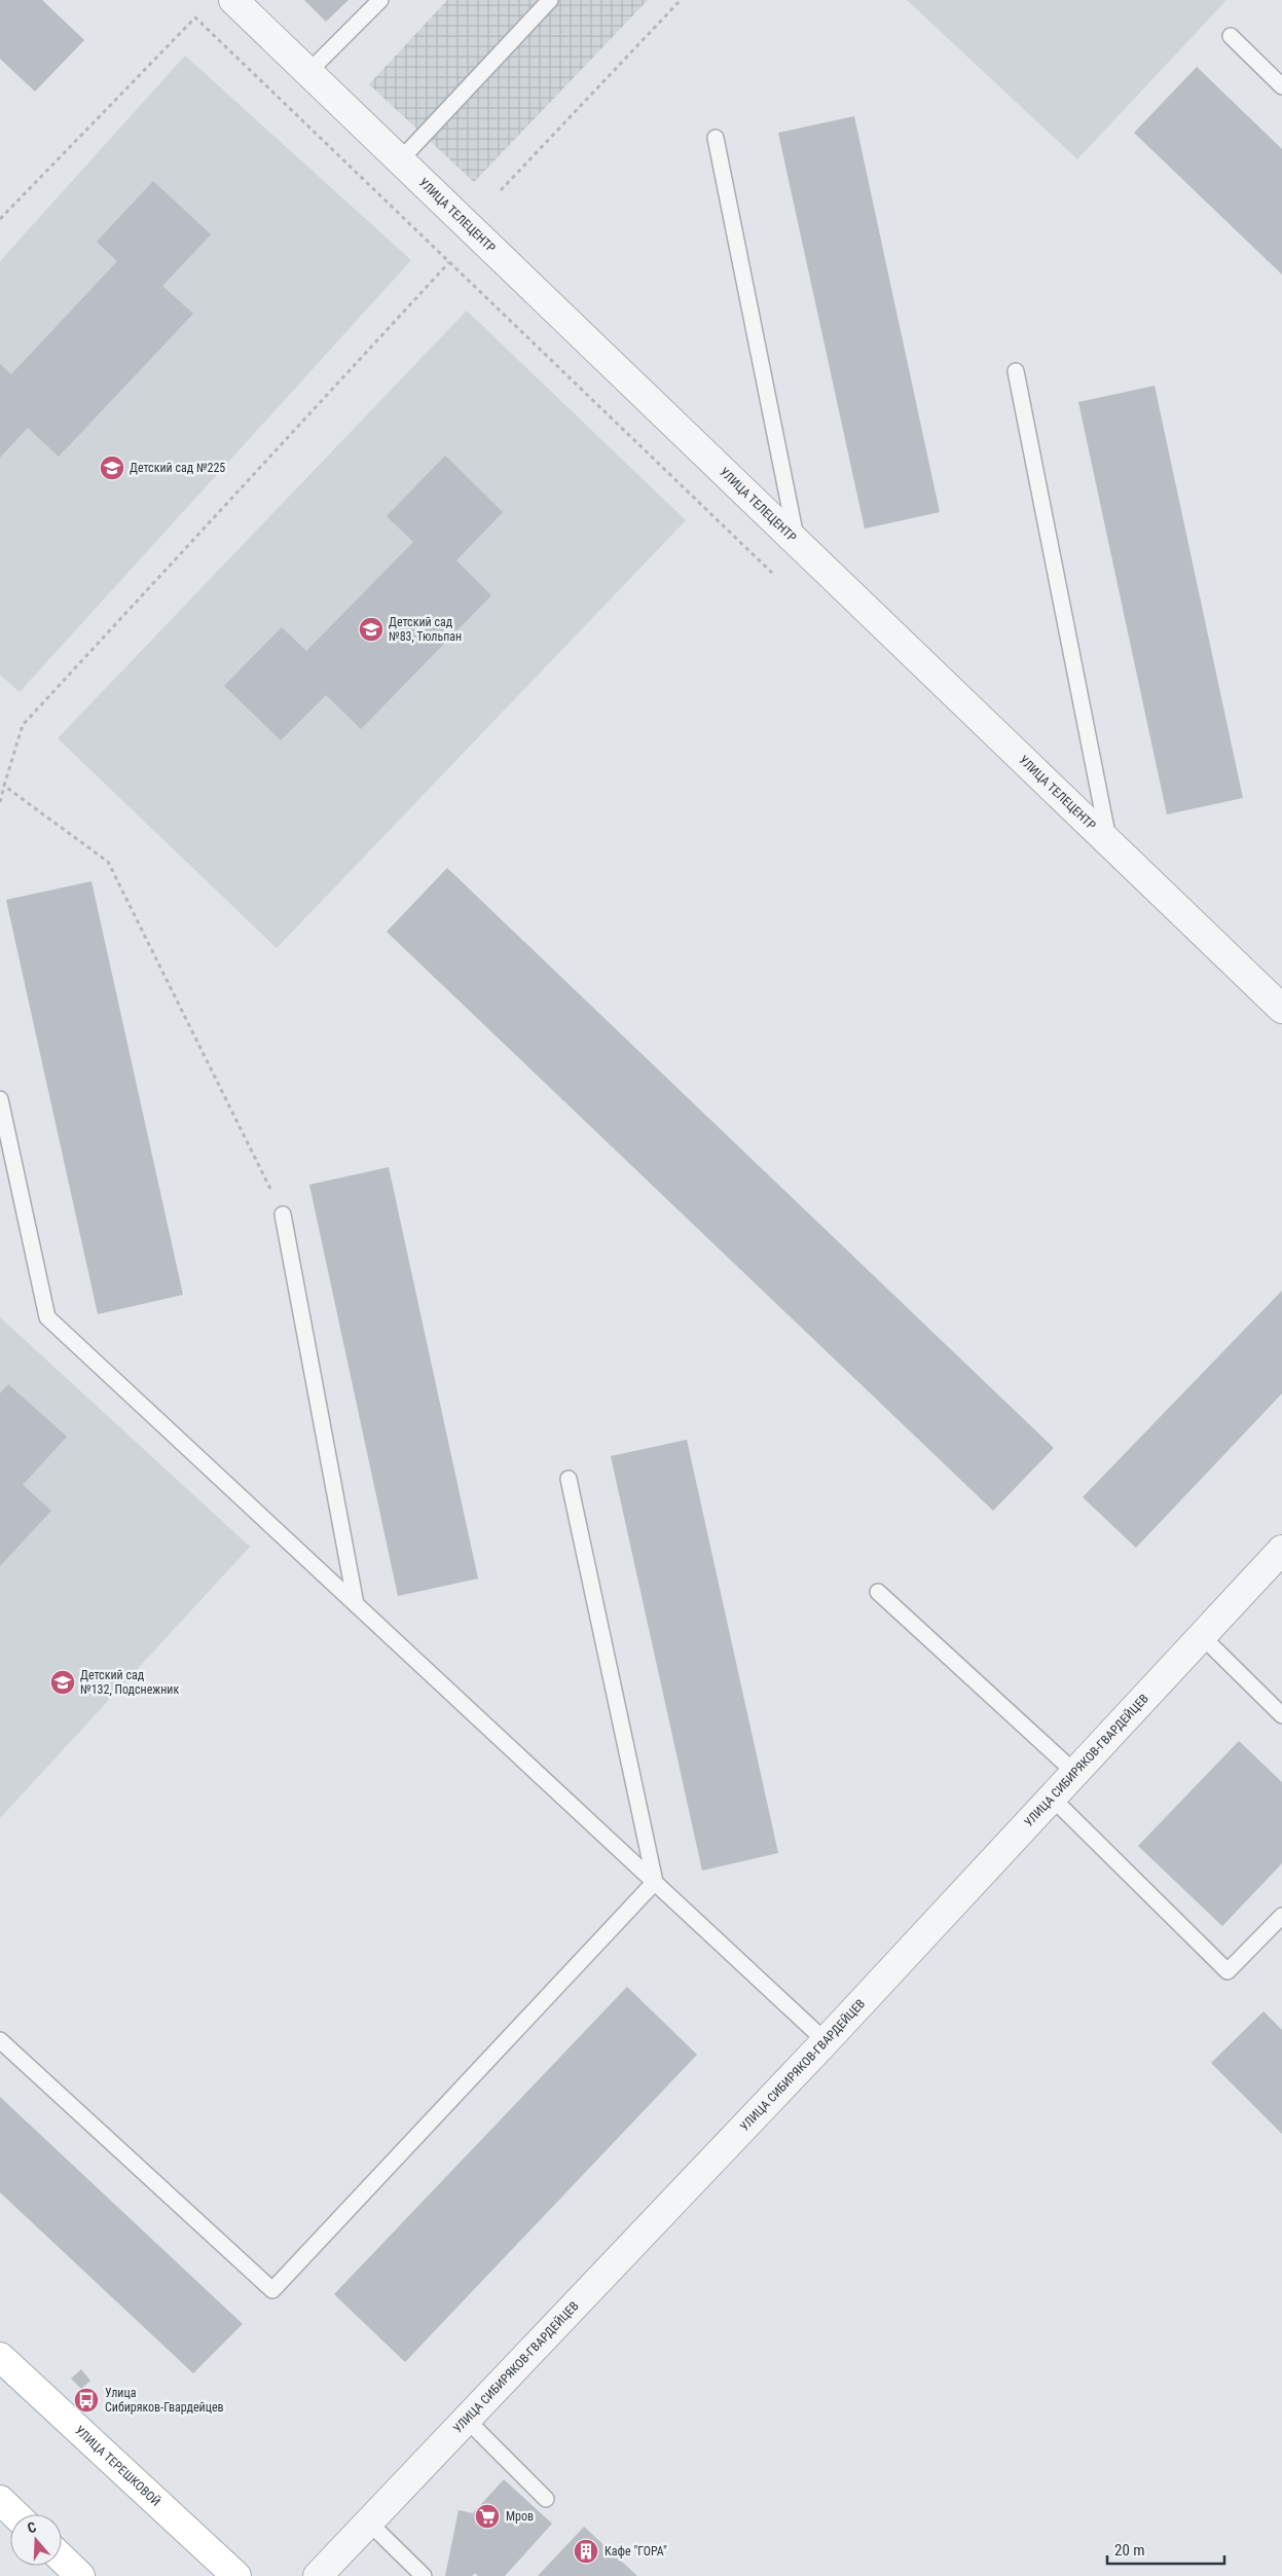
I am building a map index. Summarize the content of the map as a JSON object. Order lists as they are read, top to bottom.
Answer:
{
  "streets": {
    "main road": ["УЛИЦА ТЕРЕШКОВОЙ"],
    "street": ["УЛИЦА ТЕЛЕЦЕНТР", "УЛИЦА СИБИРЯКОВ-ГВАРДЕЙЦЕВ"]
  },
  "places": {
    "school or university": ["Детский сад №225", "Детский сад №83, Тюльпан", "Детский сад №132, Подснежник"],
    "bus stop": ["Улица Сибиряков-Гвардейцев"],
    "supermarket": ["Мров"],
    "building": ["Кафе \"ГОРА\""]
  },
  "scale_bar": "20 m",
  "north": "top"
}
